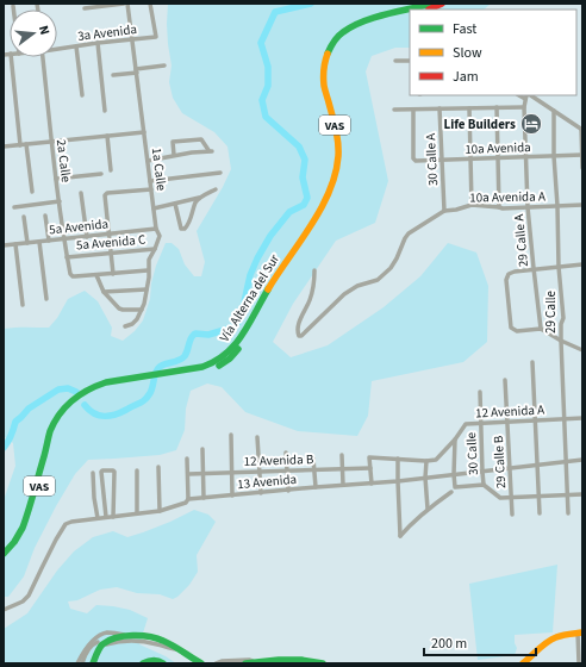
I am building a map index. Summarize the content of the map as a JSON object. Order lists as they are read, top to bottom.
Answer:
{
  "streets": {
    "main road": ["VAS", "Vía Alterna del Sur"],
    "street": [
      "3a Avenida",
      "10a Avenida",
      "30 Calle A",
      "2a Calle",
      "1a Calle",
      "10a Avenida A",
      "5a Avenida",
      "29 Calle A",
      "5a Avenida C",
      "29 Calle",
      "12 Avenida A",
      "30 Calle",
      "12 Avenida B",
      "29 Calle B",
      "13 Avenida"
    ]
  },
  "crossings": [
    ["3a Avenida", "1a Calle"],
    ["10a Avenida", "30 Calle A"],
    ["10a Avenida", "29 Calle A"],
    ["10a Avenida", "29 Calle"],
    ["30 Calle A", "10a Avenida A"],
    ["2a Calle", "5a Avenida"],
    ["2a Calle", "5a Avenida C"],
    ["1a Calle", "5a Avenida"],
    ["1a Calle", "5a Avenida C"],
    ["10a Avenida A", "29 Calle A"],
    ["10a Avenida A", "29 Calle"],
    ["29 Calle", "12 Avenida A"],
    ["29 Calle", "13 Avenida"],
    ["12 Avenida A", "30 Calle"],
    ["12 Avenida A", "29 Calle B"],
    ["30 Calle", "13 Avenida"],
    ["29 Calle B", "13 Avenida"]
  ],
  "places": {
    "hotel": ["Life Builders"]
  },
  "legend": ["Fast", "Slow", "Jam"],
  "scale_bar": "200 m",
  "north": "right"
}
